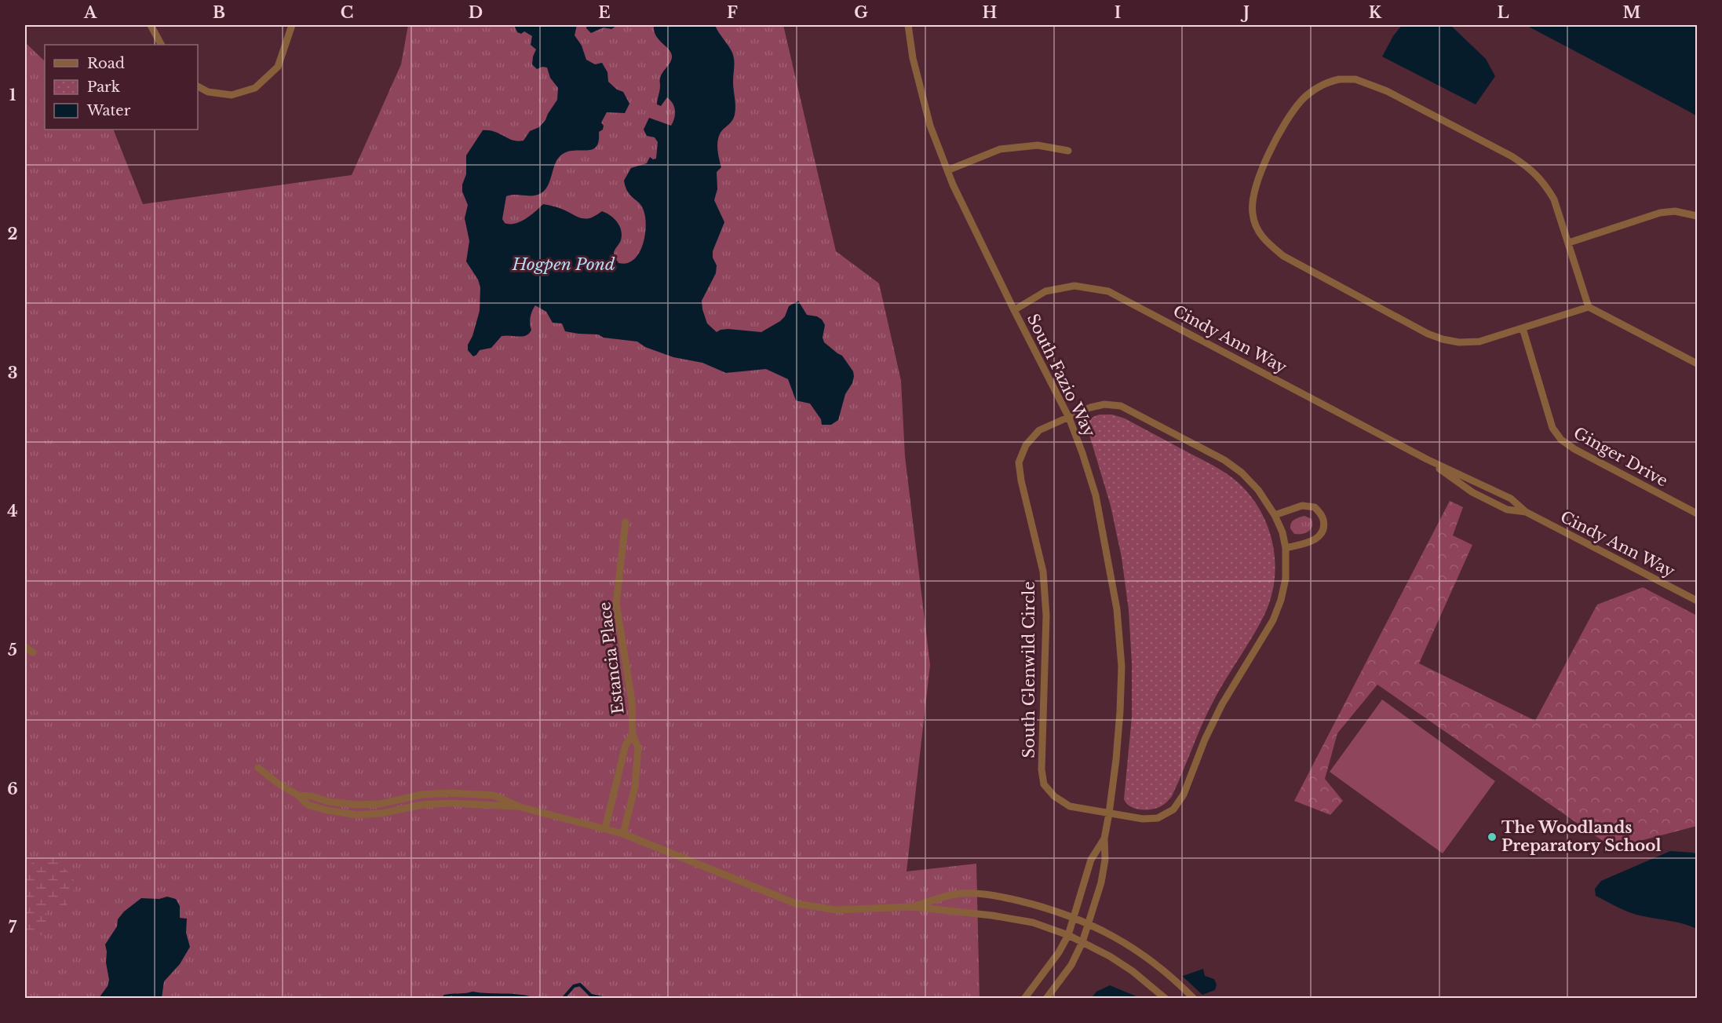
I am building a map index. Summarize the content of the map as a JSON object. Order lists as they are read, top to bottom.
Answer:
{
  "streets": {
    "street": [
      "Cindy Ann Way",
      "South Fazio Way",
      "Ginger Drive",
      "Estancia Place",
      "South Glenwild Circle"
    ]
  },
  "crossings": [
    ["Cindy Ann Way", "South Fazio Way"],
    ["South Fazio Way", "South Glenwild Circle"]
  ],
  "water": ["Hogpen Pond"],
  "places": ["The Woodlands Preparatory School"],
  "legend": ["Road", "Park", "Water"],
  "grid": {
    "columns": [
      "A",
      "B",
      "C",
      "D",
      "E",
      "F",
      "G",
      "H",
      "I",
      "J",
      "K",
      "L",
      "M"
    ],
    "rows": [
      "1",
      "2",
      "3",
      "4",
      "5",
      "6",
      "7"
    ]
  }
}
